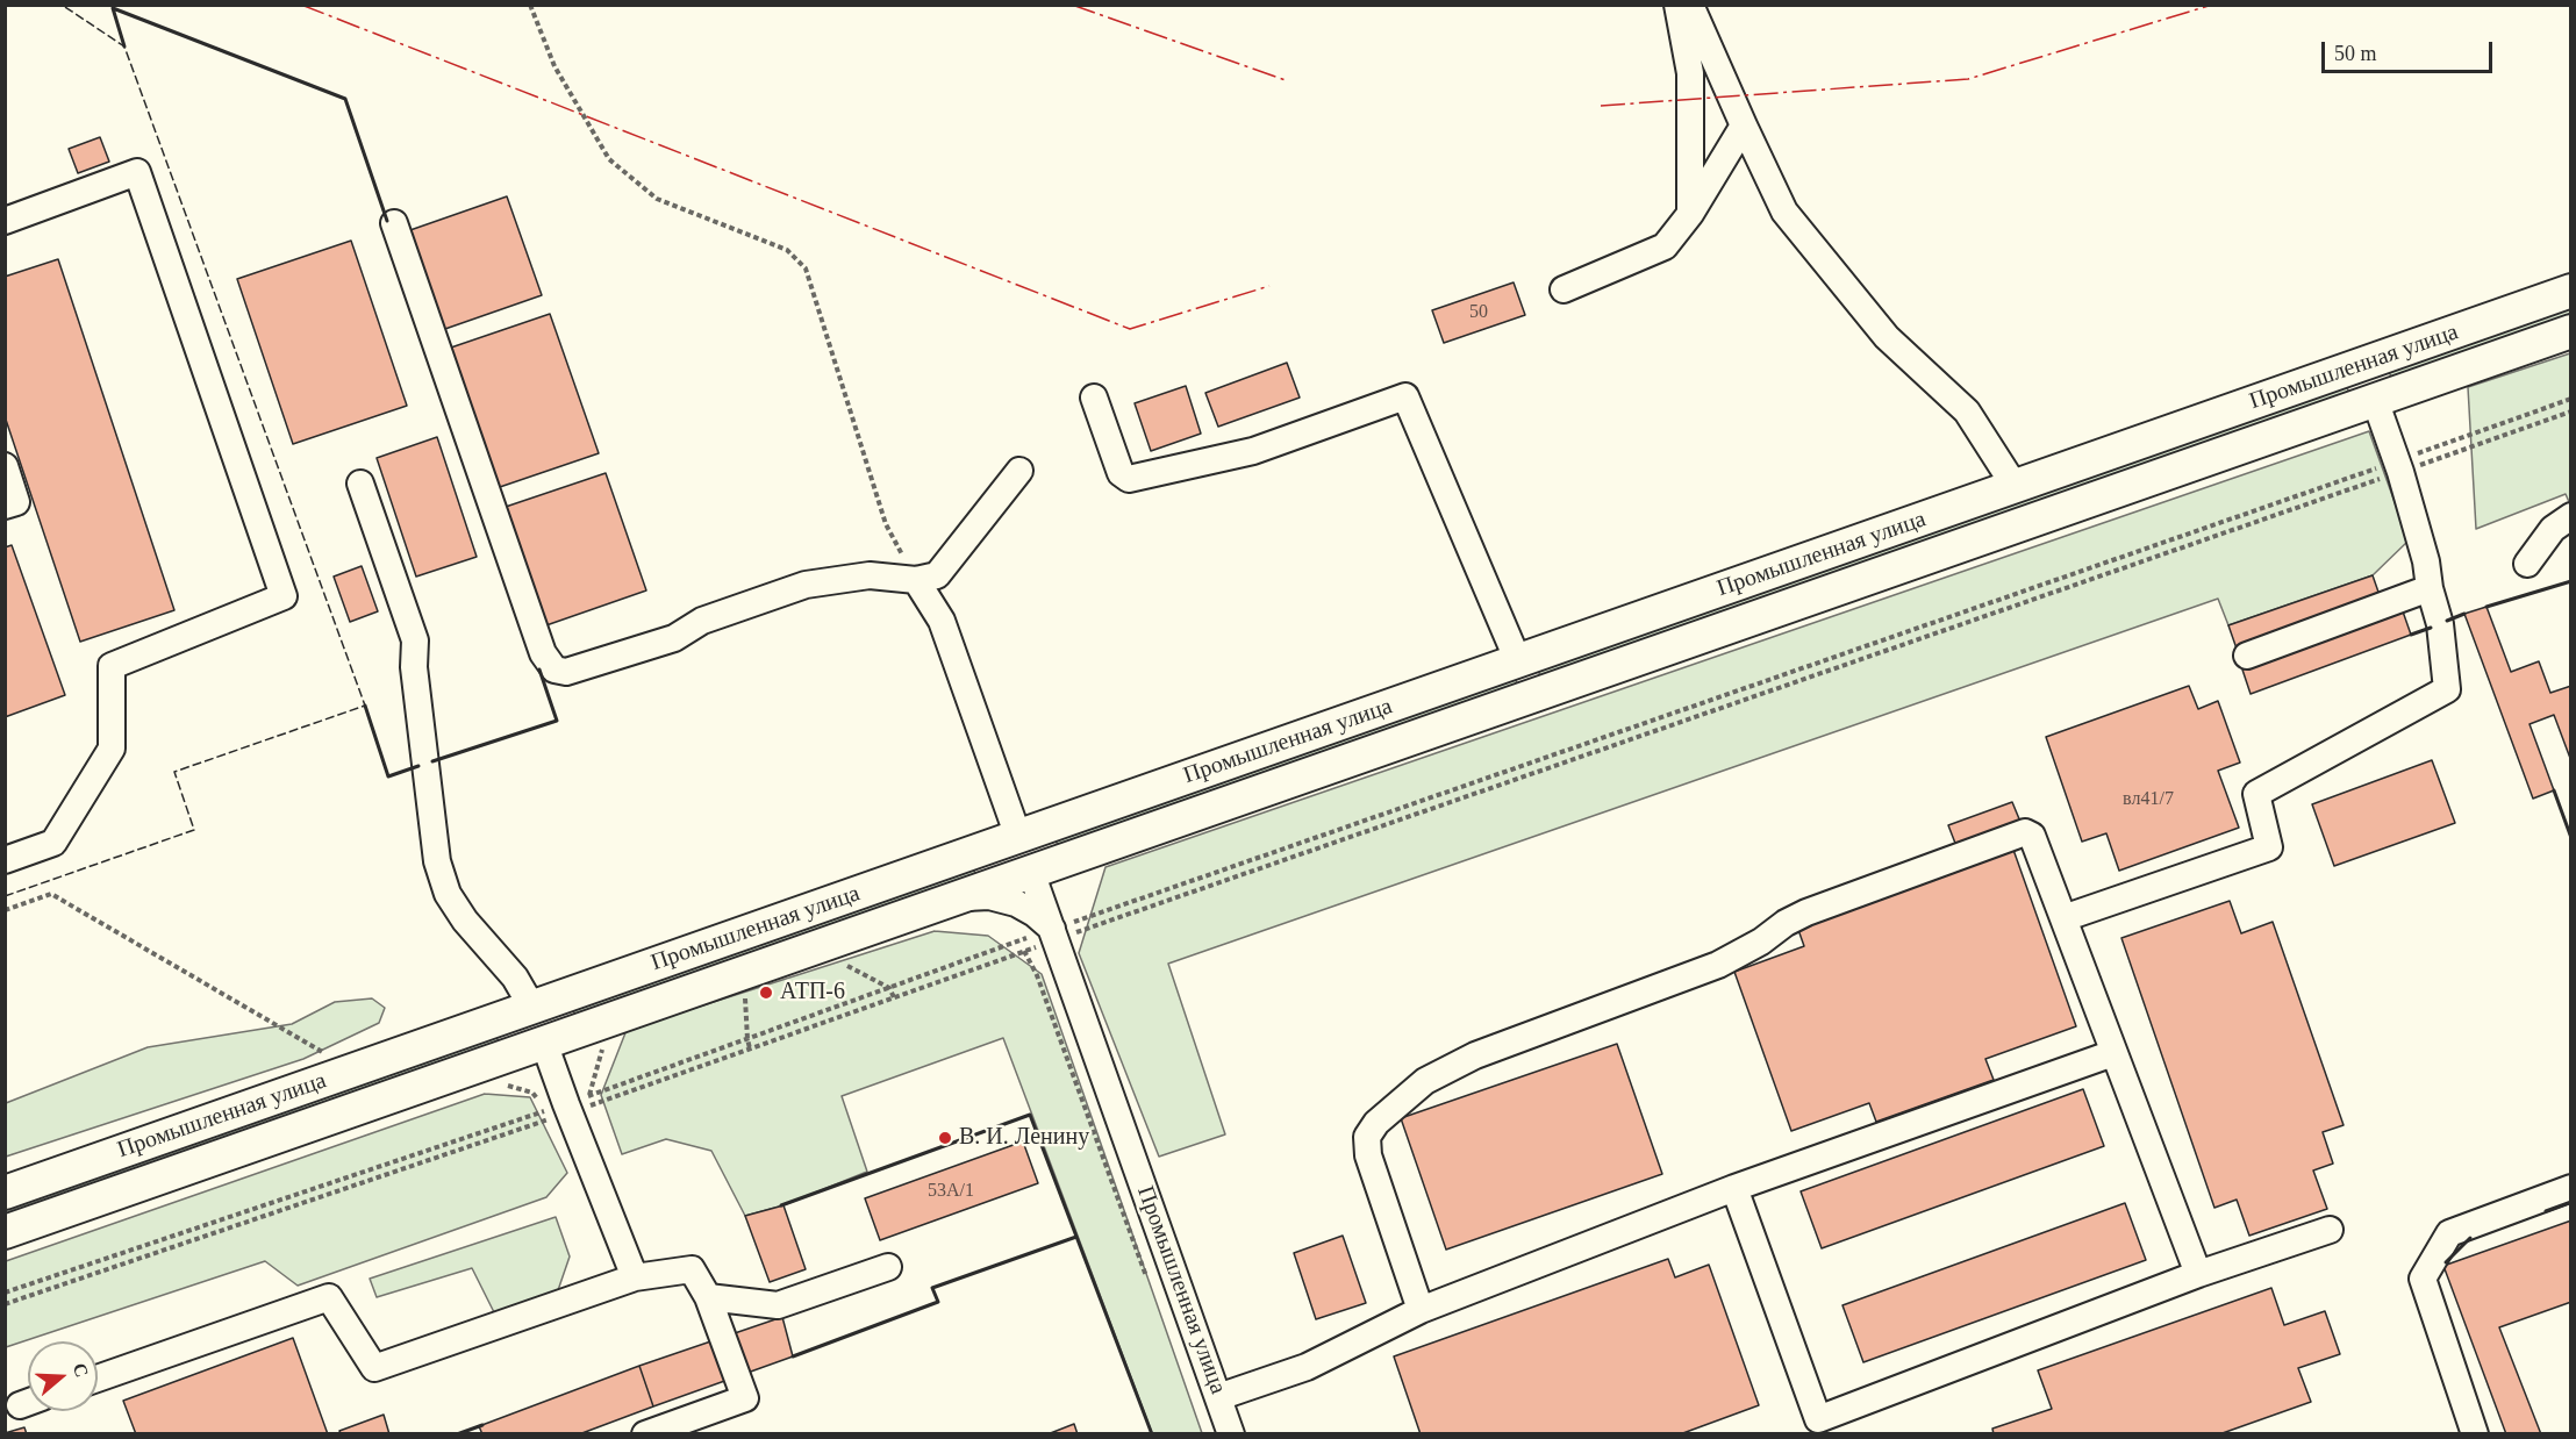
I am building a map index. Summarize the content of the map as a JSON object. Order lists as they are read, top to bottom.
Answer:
{
  "streets": {
    "main road": ["Промышленная улица"]
  },
  "places": ["АТП-6", "В. И. Ленину"],
  "house_numbers": ["50", "вл41/7", "53А/1"],
  "scale_bar": "50 m",
  "north": "right"
}
